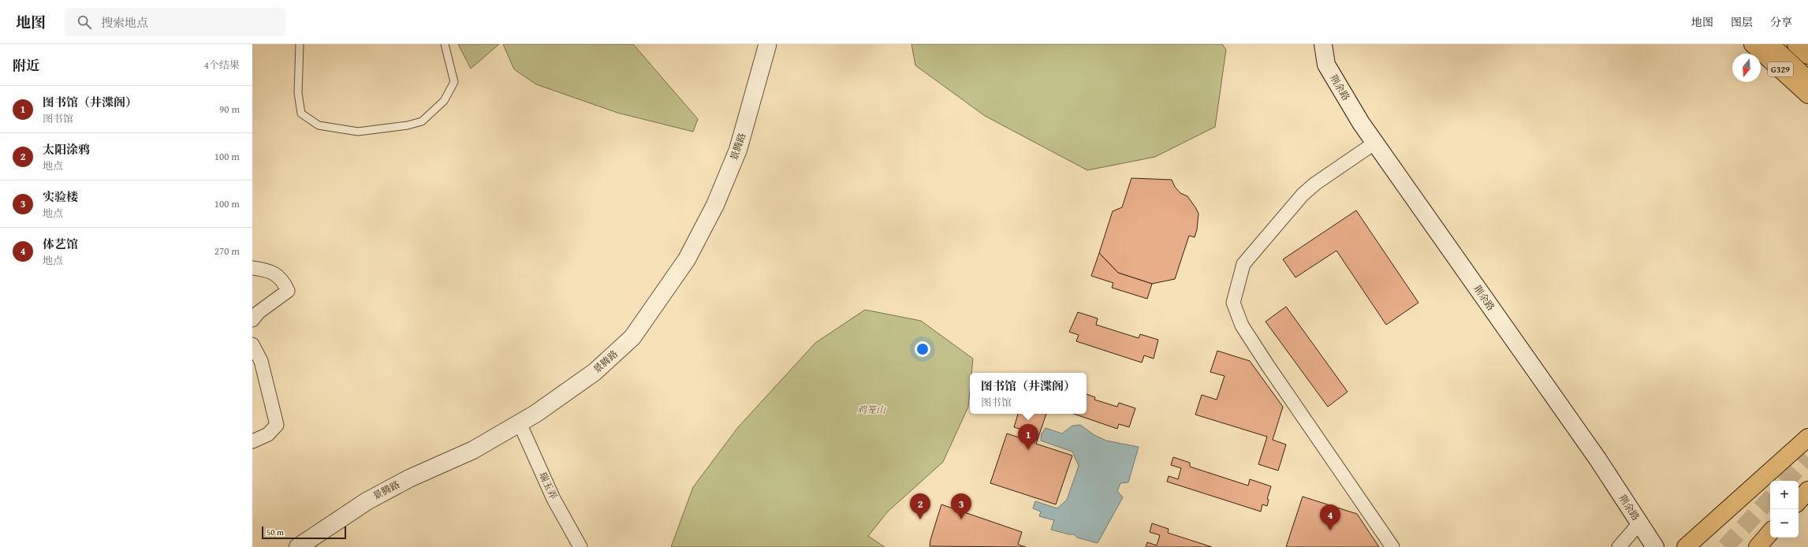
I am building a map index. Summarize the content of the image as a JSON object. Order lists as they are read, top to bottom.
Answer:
{
  "streets": {
    "highway": ["G329"],
    "street": ["荆余路", "景腾路", "瑞玉弄"]
  },
  "crossings": [
    ["景腾路", "瑞玉弄"]
  ],
  "parks": ["鸡笼山"],
  "scale_bar": "50 m",
  "north": "bottom",
  "page": {
    "header": "地图",
    "search": "搜索地点",
    "nav": ["地图", "图层", "分享"],
    "heading": ["附近", "4个结果"],
    "list": [
      {
        "mark": "1",
        "name": "图书馆（井渫阁）",
        "note": "图书馆",
        "value": "90 m"
      },
      {
        "mark": "2",
        "name": "太阳涂鸦",
        "note": "地点",
        "value": "100 m"
      },
      {
        "mark": "3",
        "name": "实验楼",
        "note": "地点",
        "value": "100 m"
      },
      {
        "mark": "4",
        "name": "体艺馆",
        "note": "地点",
        "value": "270 m"
      }
    ],
    "popup": ["图书馆（井渫阁）", "图书馆"],
    "pins": [
      "1",
      "2",
      "3",
      "4"
    ],
    "map_buttons": ["+", "−"],
    "scale": "50 m"
  }
}
